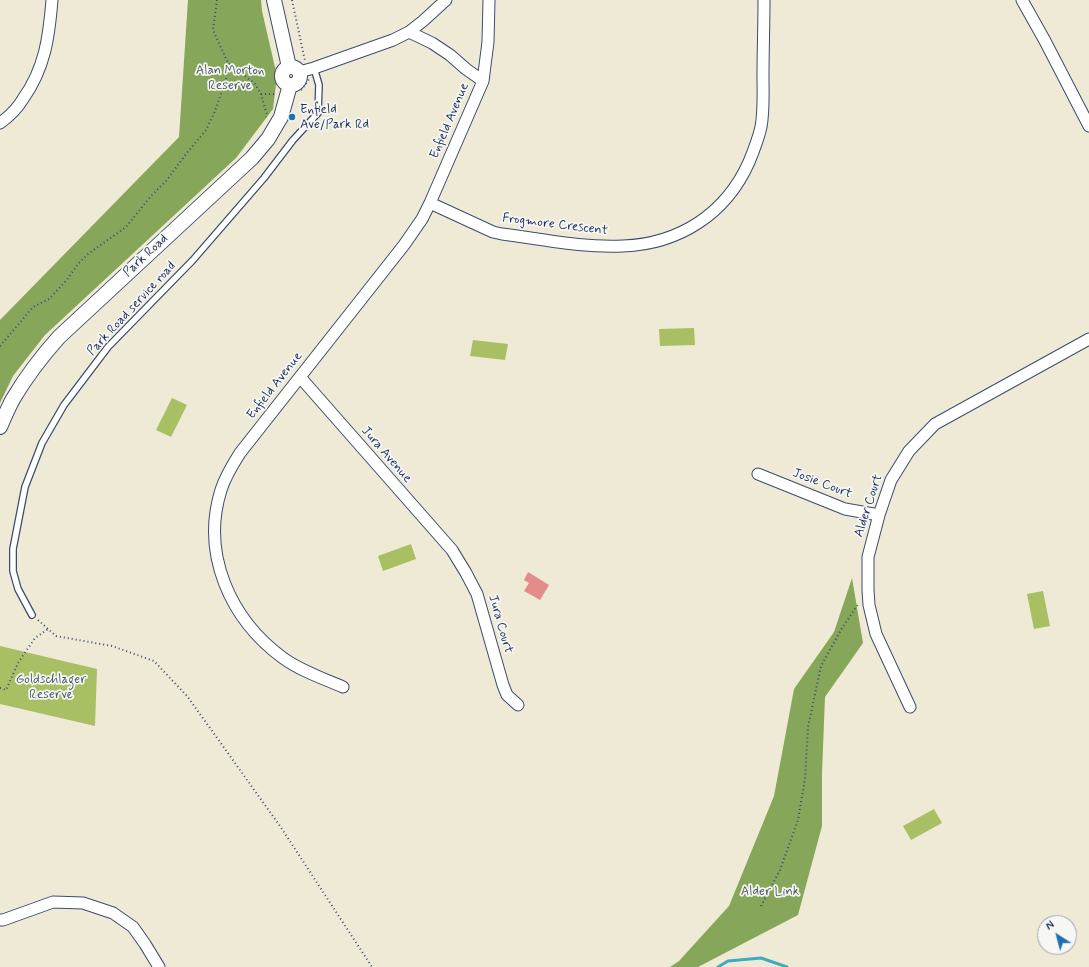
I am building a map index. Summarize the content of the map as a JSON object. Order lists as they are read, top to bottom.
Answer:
{
  "streets": {
    "street": [
      "Enfield Avenue",
      "Frogmore Crescent",
      "Park Road",
      "Jura Avenue",
      "Josie Court",
      "Alder Court",
      "Jura Court"
    ],
    "lane": ["Park Road service road"]
  },
  "crossings": [
    ["Enfield Avenue", "Frogmore Crescent"],
    ["Enfield Avenue", "Jura Avenue"],
    ["Jura Avenue", "Jura Court"],
    ["Josie Court", "Alder Court"]
  ],
  "parks": ["Alan Morton Reserve", "Goldschlager Reserve", "Alder Link"],
  "places": ["Enfield Ave/Park Rd"],
  "north": "top left"
}
